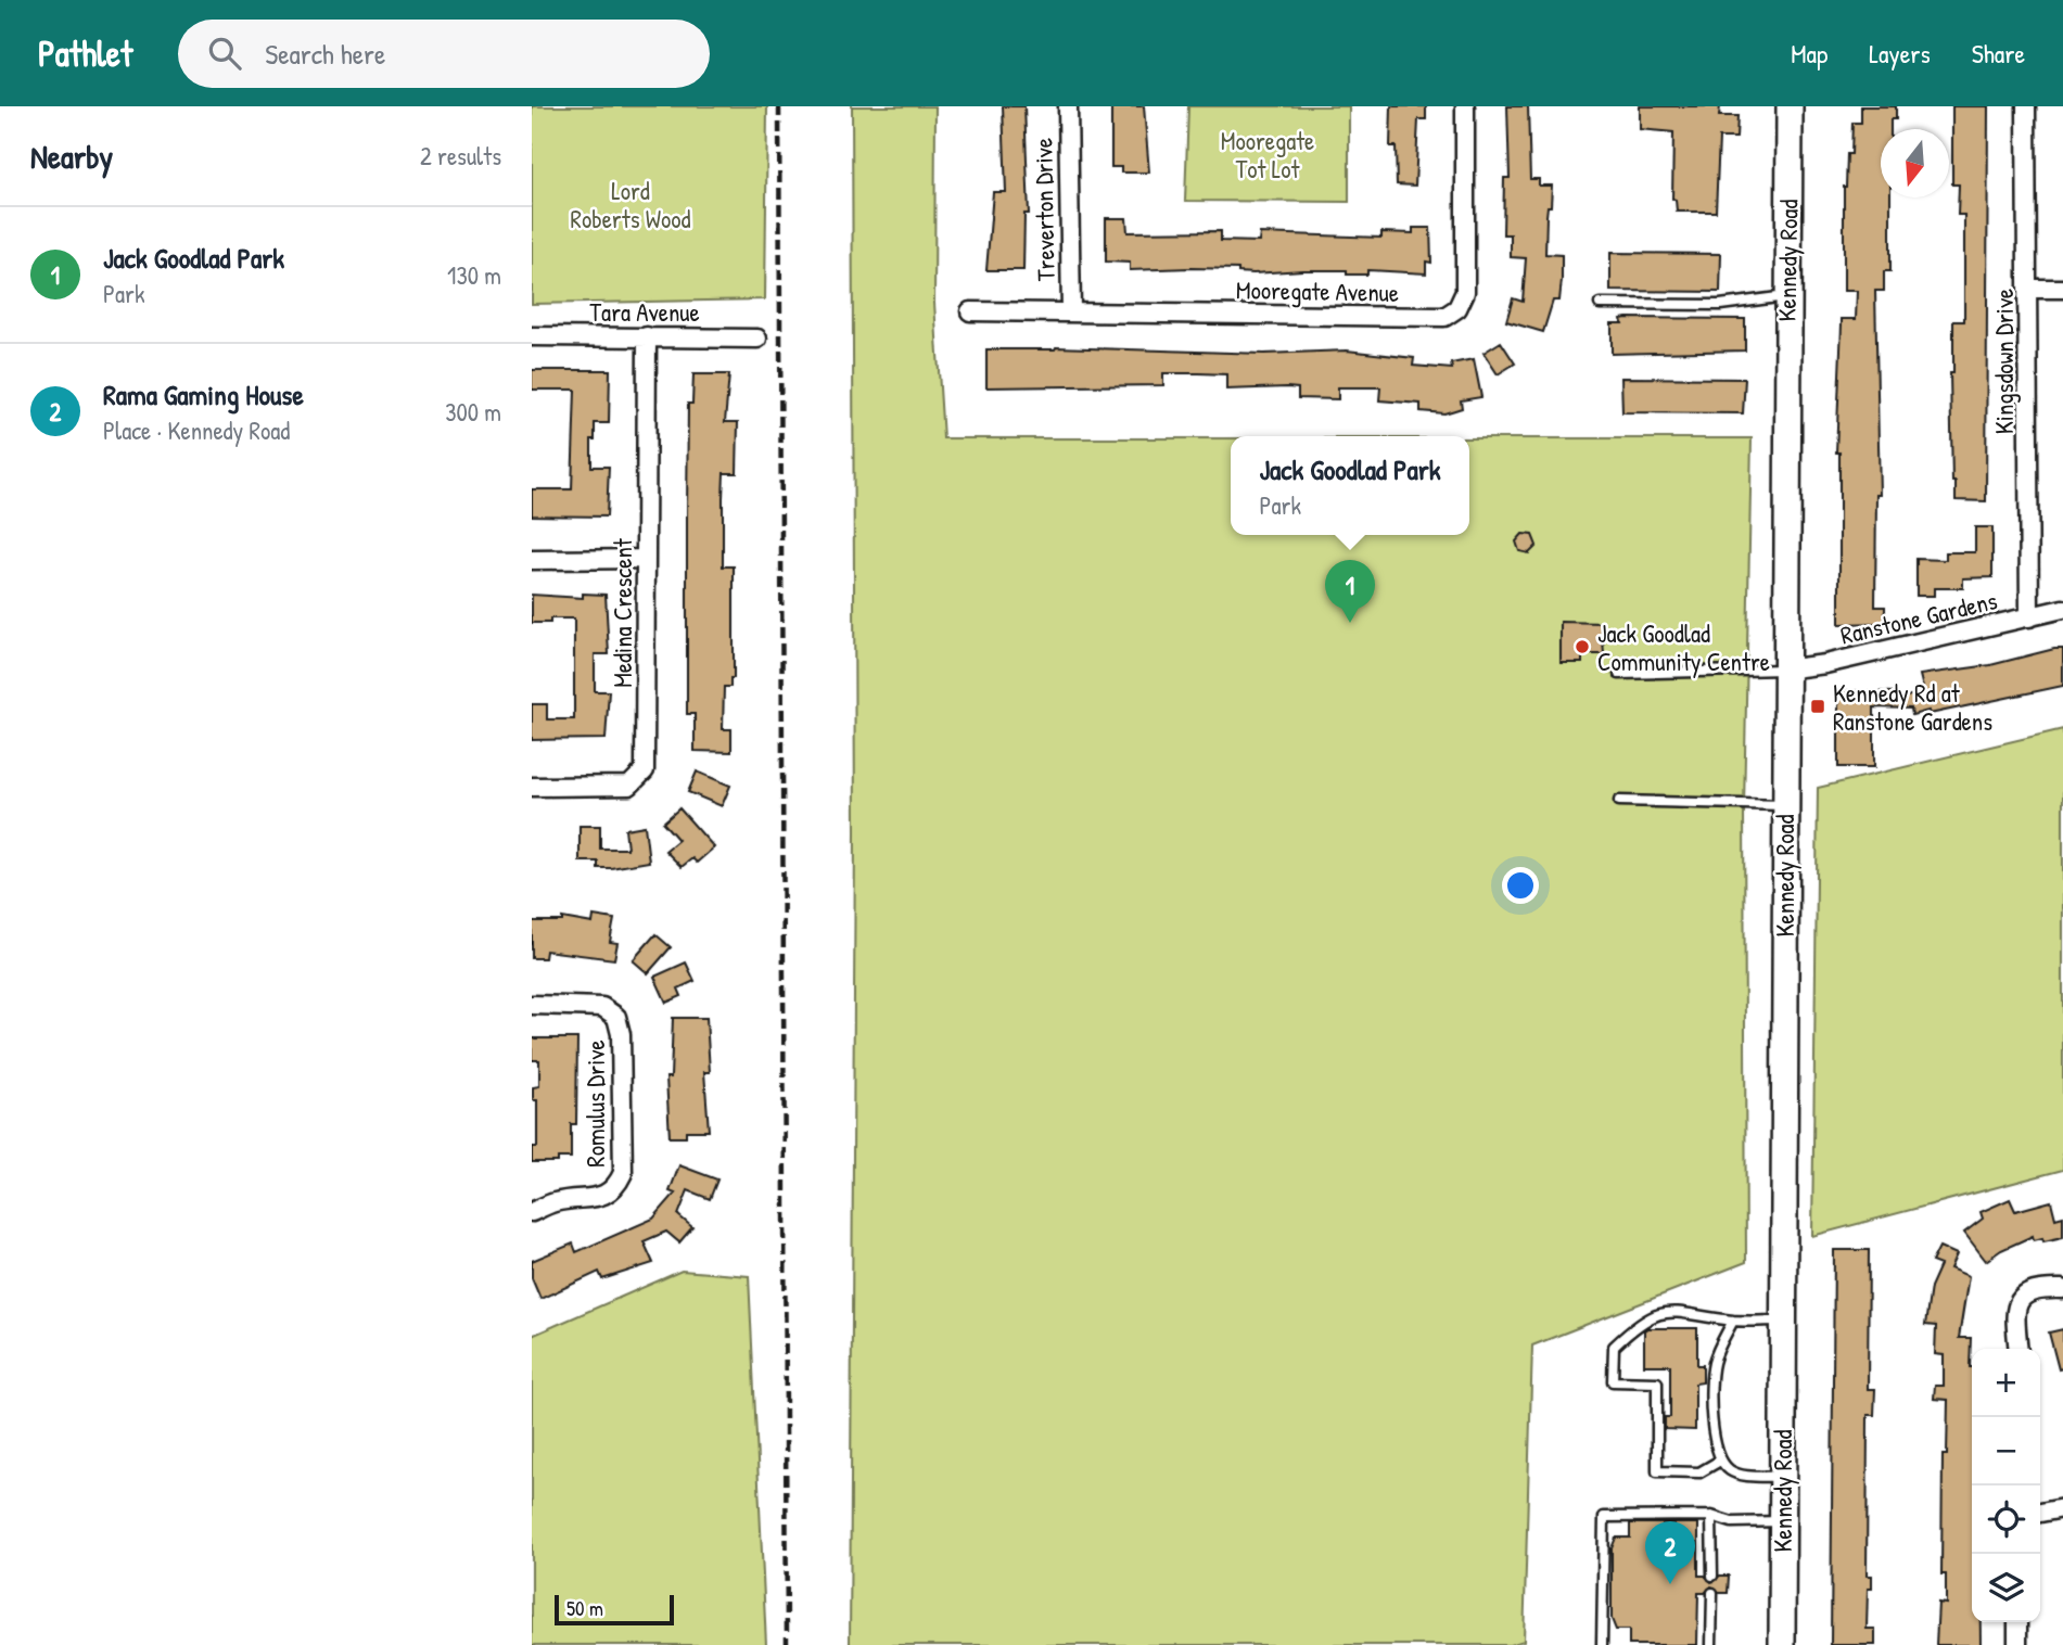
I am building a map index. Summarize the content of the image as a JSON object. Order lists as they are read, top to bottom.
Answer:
{
  "streets": {
    "main road": ["Kennedy Road"],
    "street": [
      "Treverton Drive",
      "Mooregate Avenue",
      "Tara Avenue",
      "Kingsdown Drive",
      "Medina Crescent",
      "Ranstone Gardens",
      "Romulus Drive"
    ]
  },
  "crossings": [
    ["Treverton Drive", "Mooregate Avenue"],
    ["Kennedy Road", "Ranstone Gardens"],
    ["Tara Avenue", "Medina Crescent"],
    ["Kingsdown Drive", "Ranstone Gardens"]
  ],
  "parks": ["Mooregate Tot Lot", "Lord Roberts Wood"],
  "places": {
    "other": ["Jack Goodlad Community Centre"],
    "transit": ["Kennedy Rd at Ranstone Gardens"]
  },
  "scale_bar": "50 m",
  "north": "bottom",
  "page": {
    "header": "Pathlet",
    "search": "Search here",
    "nav": ["Map", "Layers", "Share"],
    "heading": ["Nearby", "2 results"],
    "list": [
      {
        "mark": "1",
        "name": "Jack Goodlad Park",
        "note": "Park",
        "value": "130 m"
      },
      {
        "mark": "2",
        "name": "Rama Gaming House",
        "note": "Place · Kennedy Road",
        "value": "300 m"
      }
    ],
    "popup": ["Jack Goodlad Park", "Park"],
    "pins": ["1", "2"],
    "map_buttons": ["+", "−"],
    "scale": "50 m"
  }
}
